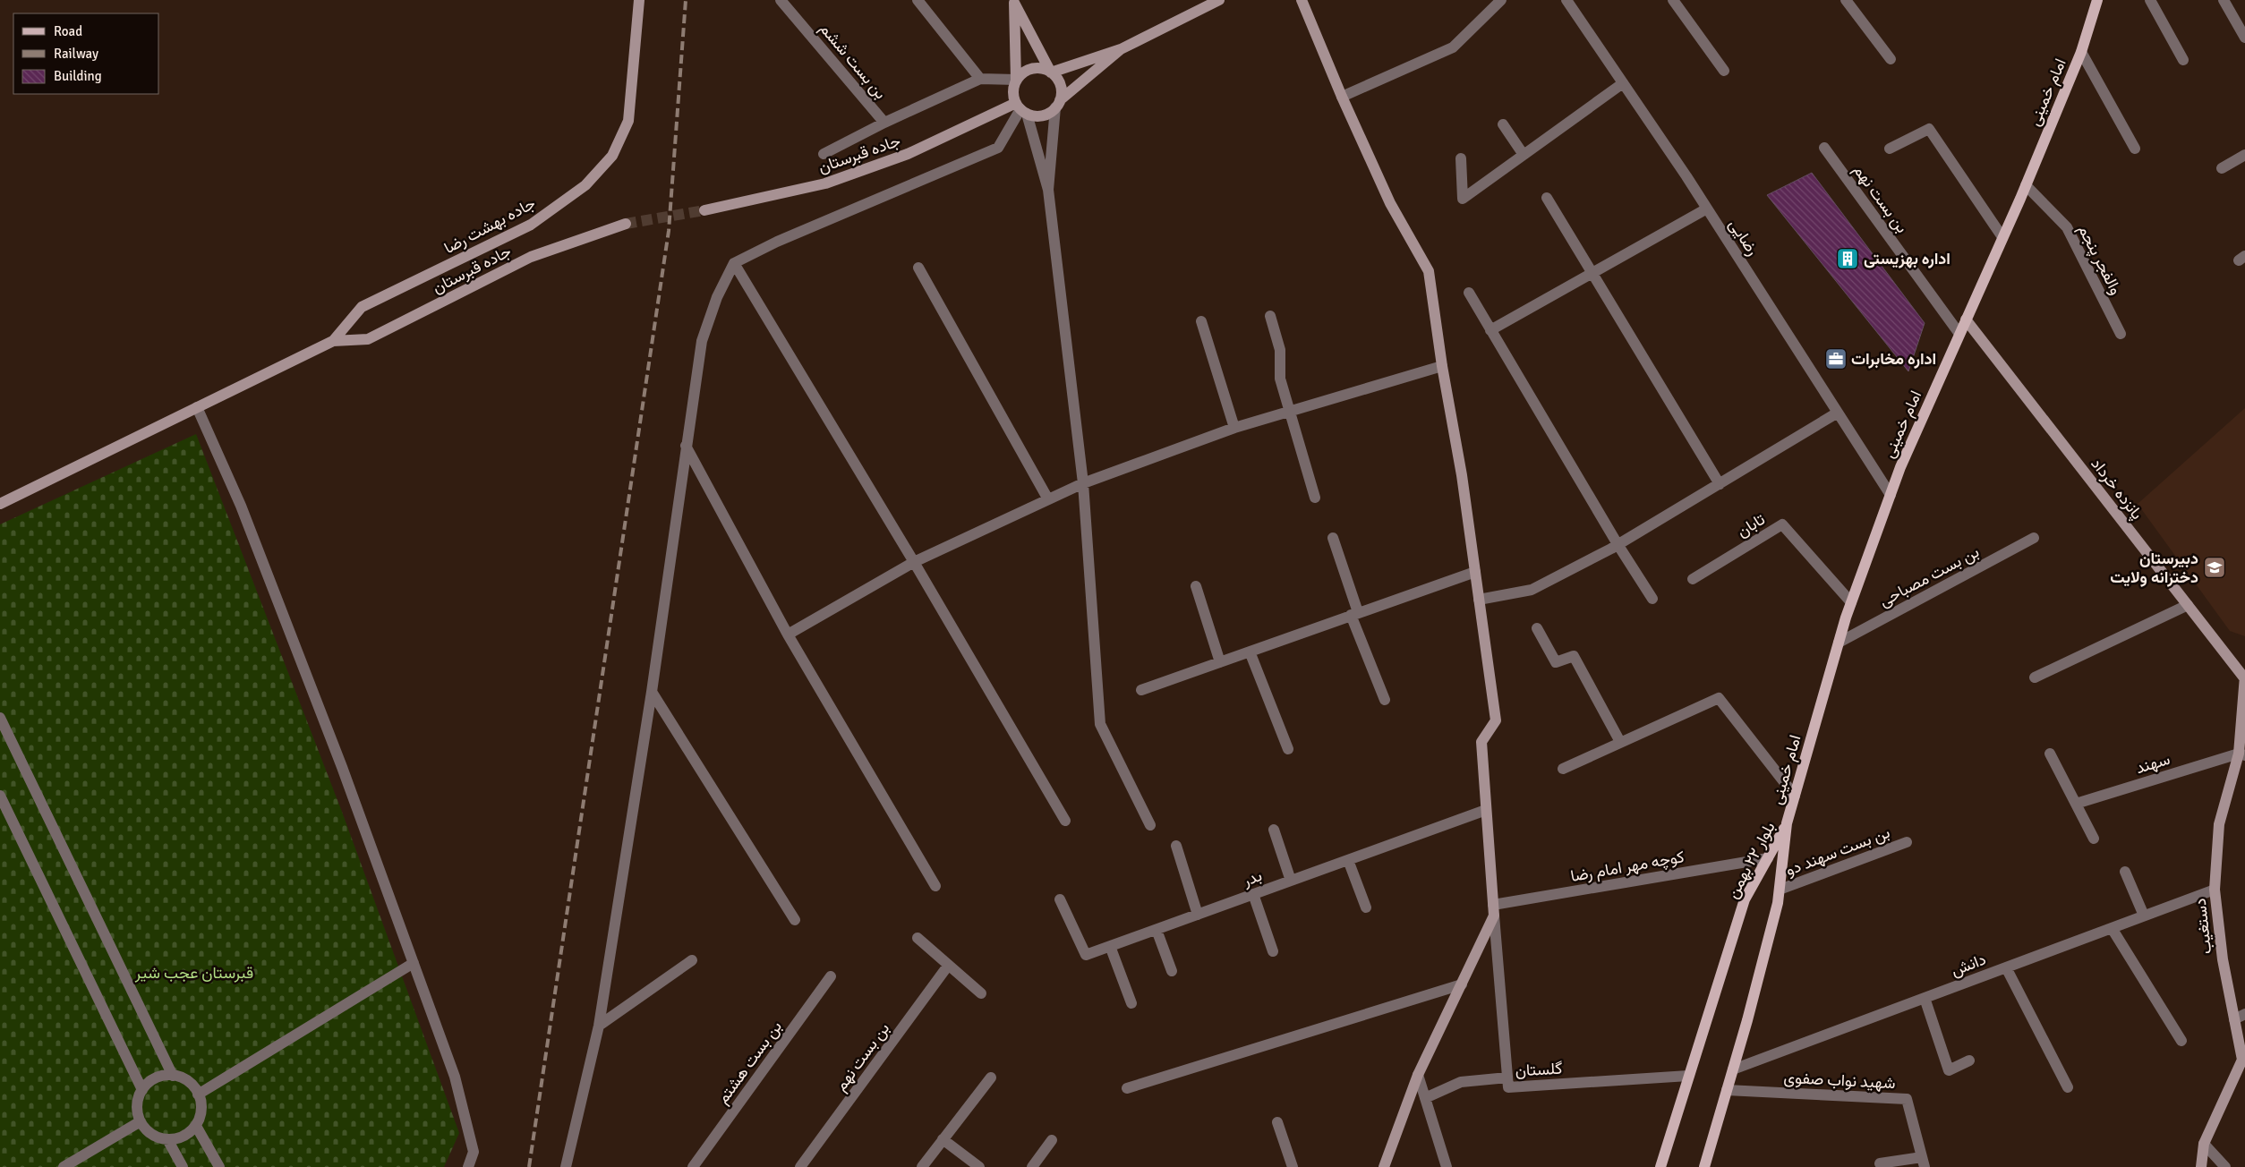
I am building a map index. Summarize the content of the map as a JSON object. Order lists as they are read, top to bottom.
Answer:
{
  "streets": {
    "main road": ["امام خمینی", "بلوار ۲۲ بهمن"],
    "street": [
      "بن بست ششم",
      "جاده قبرستان",
      "بن بست نهم",
      "جاده بهشت رضا",
      "رضایی",
      "والفجر پنجم",
      "پانزده خرداد",
      "تابان",
      "بن بست مصباحی",
      "سهند",
      "بن بست سهند دو",
      "کوچه مهر امام رضا",
      "بدر",
      "دستغیب",
      "دانش",
      "بن بست هشتم",
      "گلستان",
      "شهید نواب صفوی"
    ]
  },
  "crossings": [
    ["امام خمینی", "بن بست نهم"],
    ["امام خمینی", "رضایی"],
    ["امام خمینی", "والفجر پنجم"],
    ["امام خمینی", "پانزده خرداد"],
    ["امام خمینی", "تابان"],
    ["امام خمینی", "بن بست مصباحی"],
    ["امام خمینی", "بلوار ۲۲ بهمن"],
    ["جاده قبرستان", "جاده بهشت رضا"],
    ["پانزده خرداد", "دستغیب"],
    ["سهند", "دستغیب"],
    ["بن بست سهند دو", "بلوار ۲۲ بهمن"],
    ["بلوار ۲۲ بهمن", "کوچه مهر امام رضا"],
    ["بلوار ۲۲ بهمن", "دانش"],
    ["بلوار ۲۲ بهمن", "گلستان"],
    ["بلوار ۲۲ بهمن", "شهید نواب صفوی"],
    ["کوچه مهر امام رضا", "گلستان"],
    ["دستغیب", "دانش"]
  ],
  "parks": ["قبرستان عجب شیر"],
  "places": {
    "building": ["اداره بهزیستی"],
    "office": ["اداره مخابرات"],
    "school or university": ["دبیرستان دخترانه ولایت"]
  },
  "legend": ["Road", "Railway", "Building"]
}
